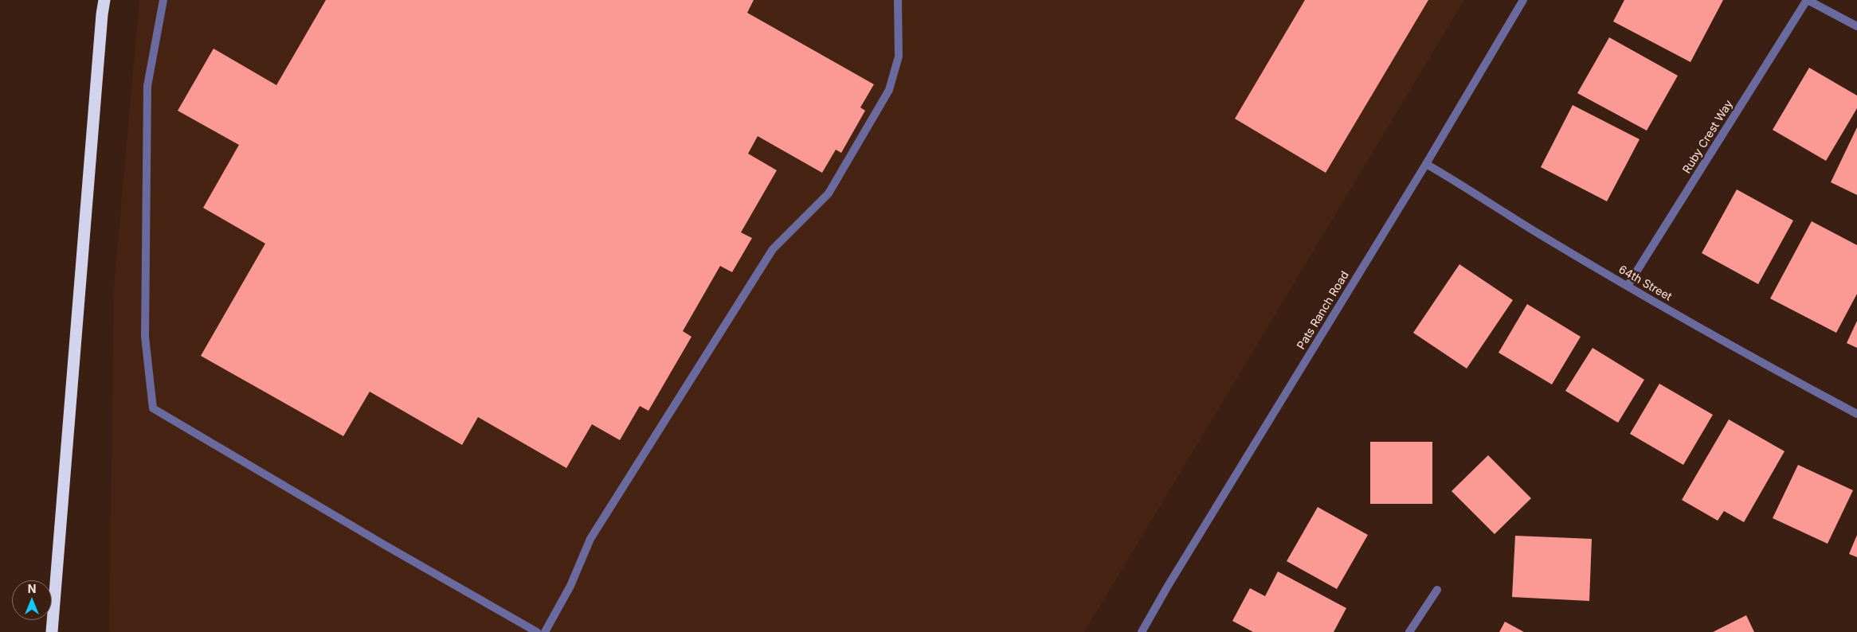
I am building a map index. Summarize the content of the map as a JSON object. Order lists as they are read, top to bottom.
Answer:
{
  "streets": {
    "street": ["Ruby Crest Way", "64th Street", "Pats Ranch Road"]
  },
  "crossings": [
    ["Ruby Crest Way", "64th Street"],
    ["64th Street", "Pats Ranch Road"]
  ],
  "north": "top"
}
